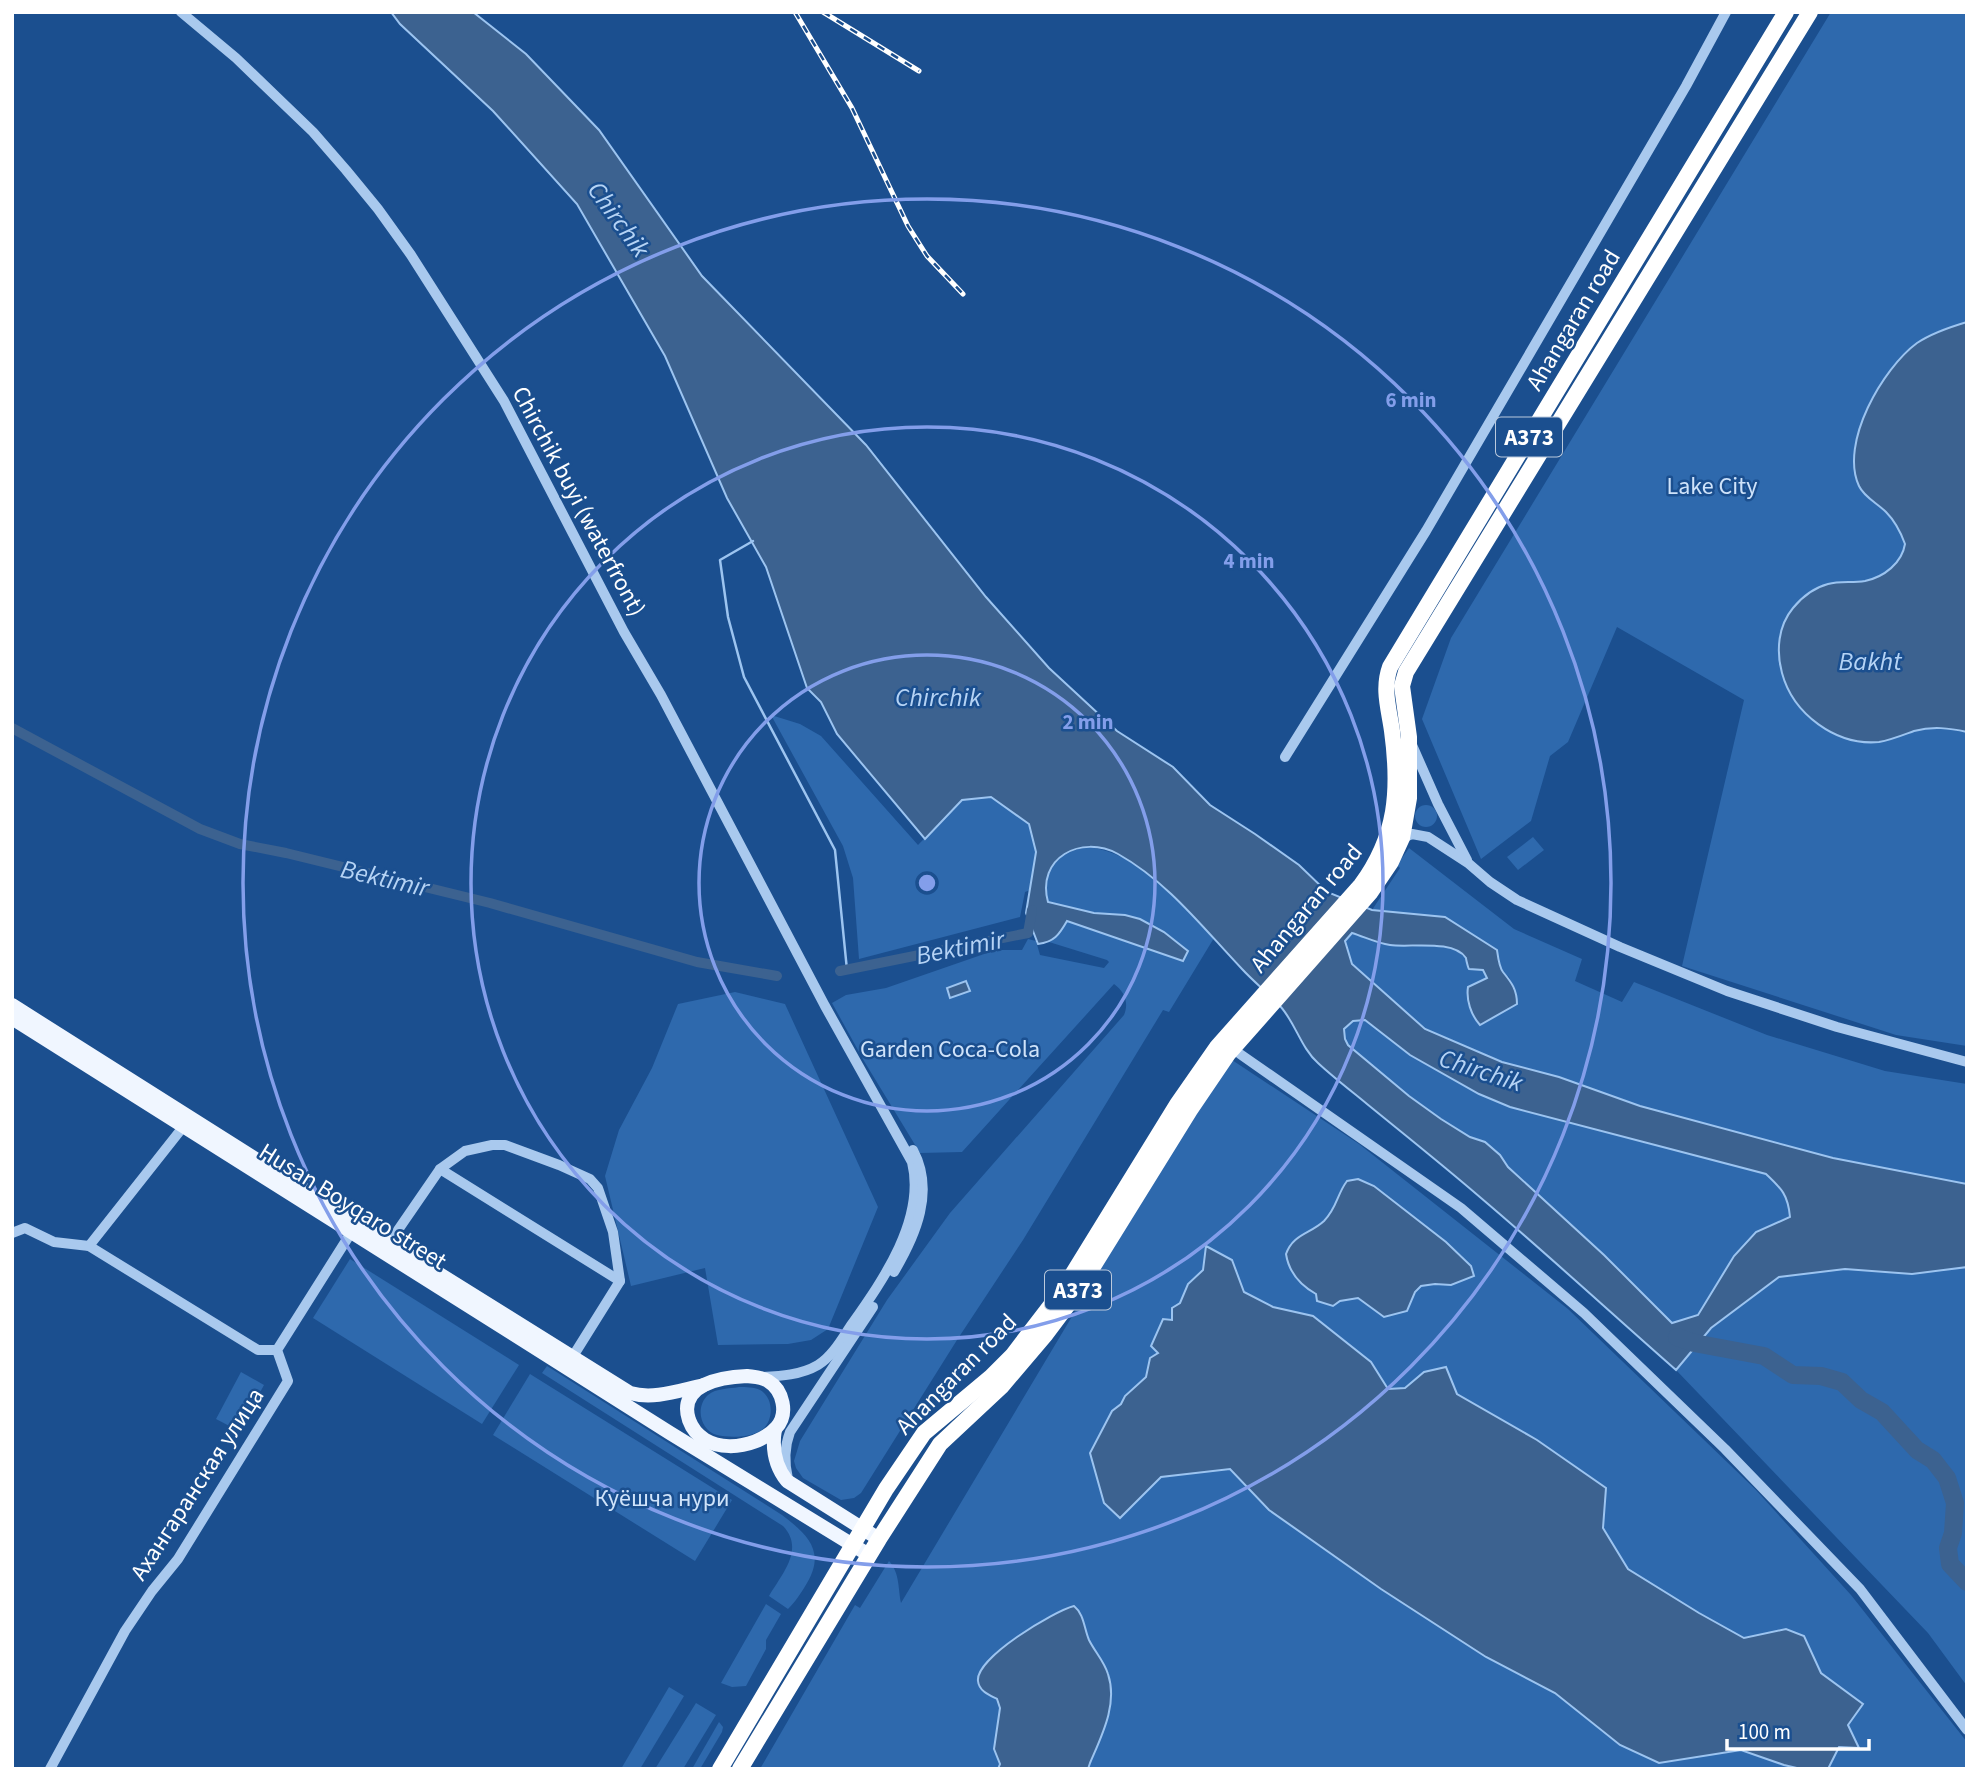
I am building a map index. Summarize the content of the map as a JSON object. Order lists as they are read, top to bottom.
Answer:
{
  "streets": {
    "highway": ["Ahangaran road", "A373"],
    "main road": ["Husan Boyqaro street"],
    "street": ["Chirchik buyi (waterfront)", "Ахангаранская улица"]
  },
  "crossings": [
    ["Chirchik buyi (waterfront)", "Husan Boyqaro street"]
  ],
  "water": ["Chirchik", "Bakht", "Bektimir"],
  "parks": ["Lake City", "Garden Coca-Cola", "Куёшча нури"],
  "scale_bar": "100 m",
  "rings": ["6 min", "4 min", "2 min"]
}
